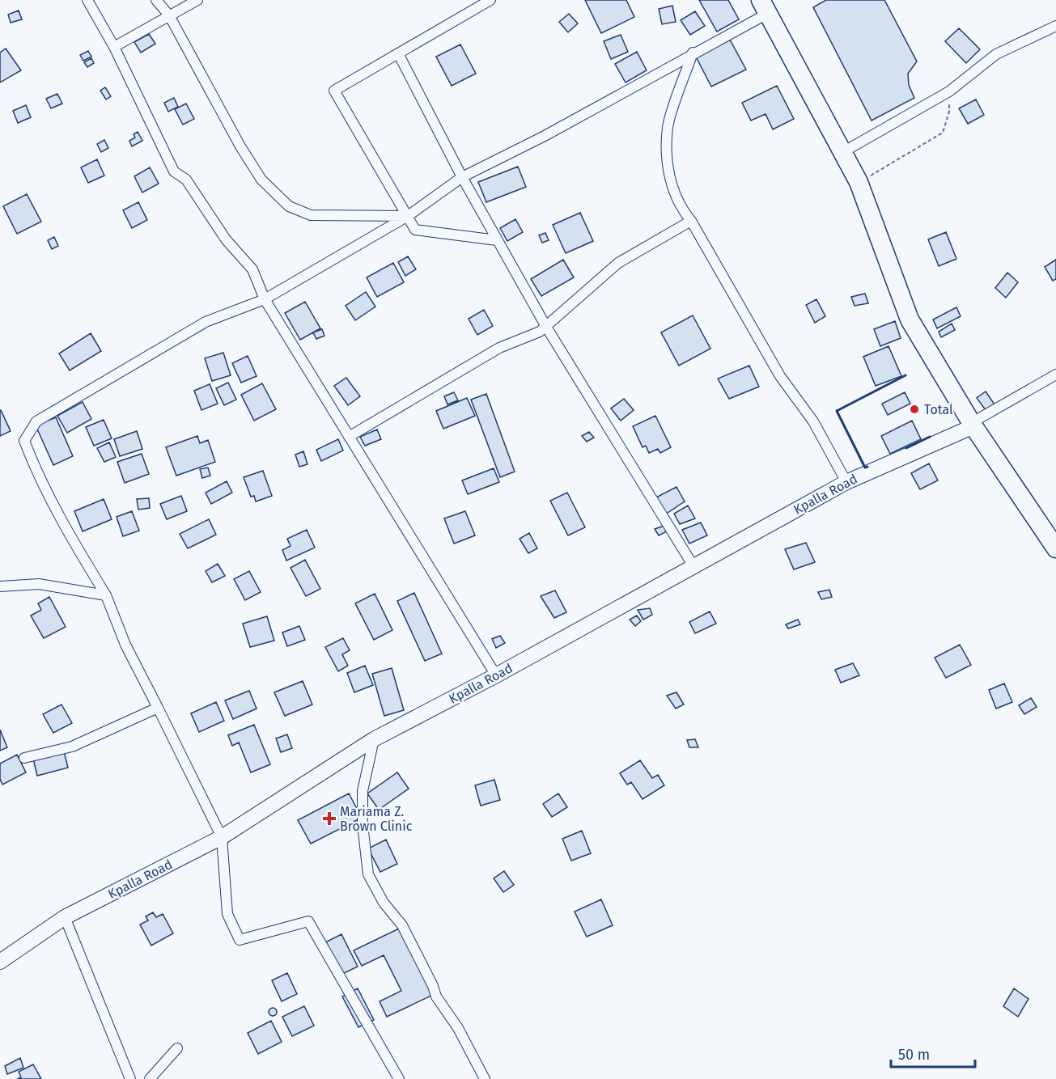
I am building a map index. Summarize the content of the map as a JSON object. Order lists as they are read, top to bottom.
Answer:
{
  "streets": {
    "street": ["Kpalla Road"]
  },
  "places": {
    "other": ["Total"],
    "health": ["Mariama Z. Brown Clinic"]
  },
  "scale_bar": "50 m"
}
